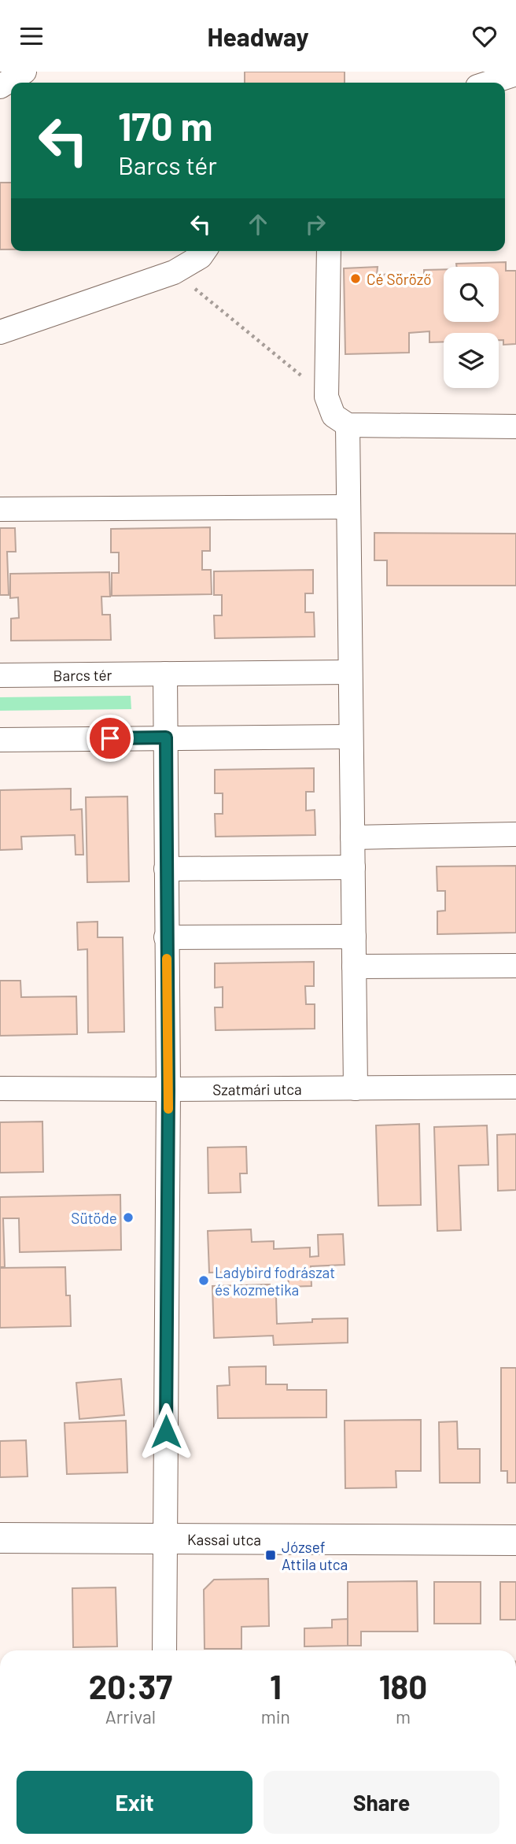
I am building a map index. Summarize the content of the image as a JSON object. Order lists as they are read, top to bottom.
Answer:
{
  "streets": {
    "street": ["Barcs tér", "Szatmári utca", "Kassai utca"]
  },
  "places": {
    "other": ["Cé Söröző", "Sütöde", "Ladybird fodrászat és kozmetika"],
    "transit": ["József Attila utca"]
  },
  "page": {
    "header": "Headway",
    "turn": ["170 m", "Barcs tér"],
    "eta": [
      "20:37",
      "Arrival",
      "1",
      "min",
      "180",
      "m"
    ],
    "buttons": ["Exit", "Share"]
  }
}
